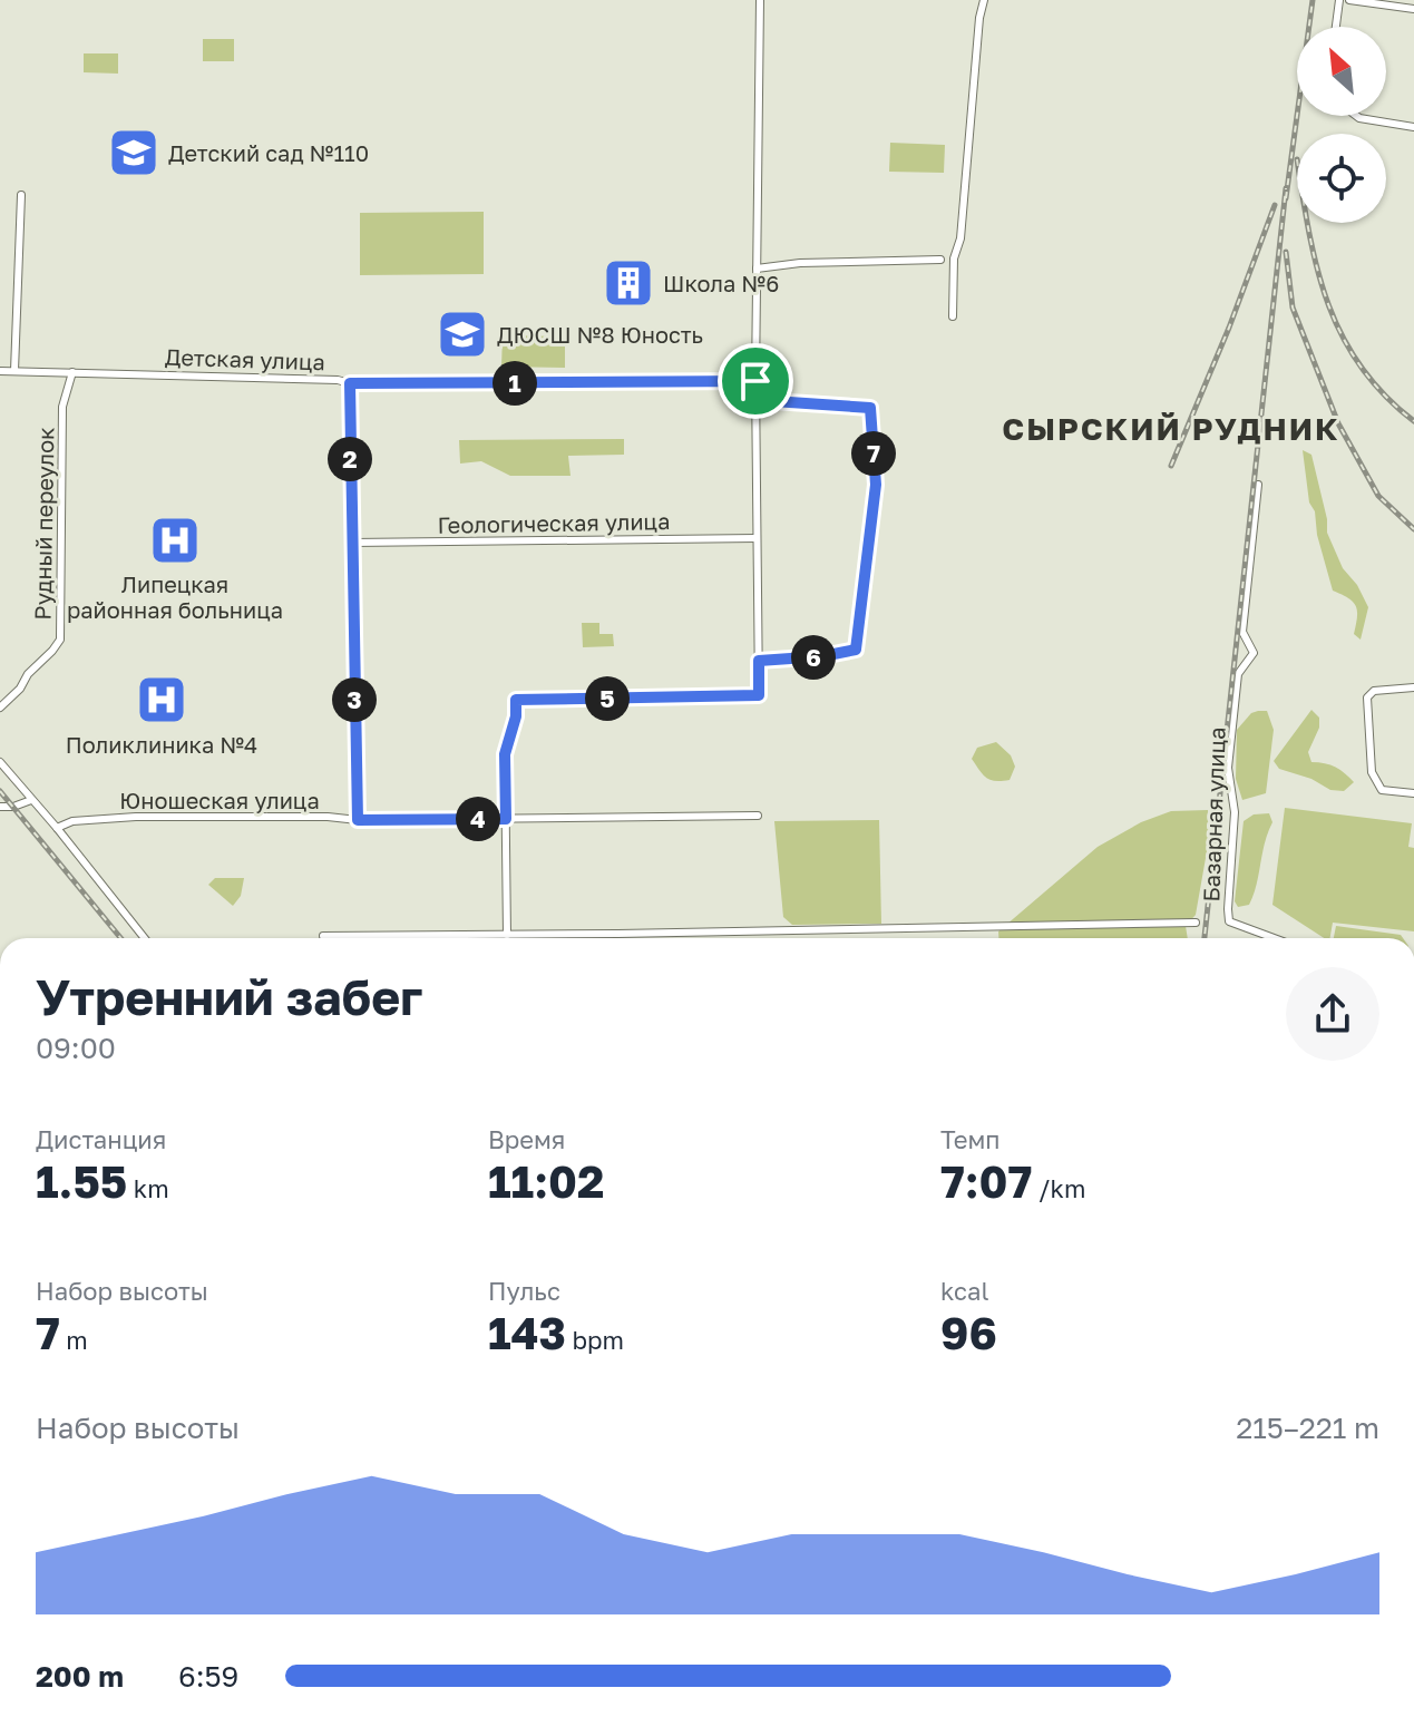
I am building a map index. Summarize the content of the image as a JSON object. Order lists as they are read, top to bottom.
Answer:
{
  "streets": {
    "street": [
      "Детская улица",
      "Геологическая улица",
      "Рудный переулок",
      "Юношеская улица",
      "Базарная улица"
    ]
  },
  "crossings": [
    ["Детская улица", "Рудный переулок"]
  ],
  "districts": ["СЫРСКИЙ РУДНИК"],
  "places": {
    "school or university": ["Детский сад №110", "ДЮСШ №8 Юность"],
    "building": ["Школа №6"],
    "hospital": ["Липецкая районная больница", "Поликлиника №4"]
  },
  "north": "top left",
  "page": {
    "pins": [
      "1",
      "7",
      "2",
      "6",
      "5",
      "3",
      "4"
    ],
    "heading": ["Утренний забег", "09:00"],
    "stats": [
      ["Дистанция", "1.55 km"],
      ["Время", "11:02"],
      ["Темп", "7:07 /km"],
      ["Набор высоты", "7 m"],
      ["Пульс", "143 bpm"],
      ["kcal", "96"]
    ],
    "chart": ["Набор высоты", "215–221 m"],
    "list": [
      {
        "name": "200 m",
        "note": "6:59"
      }
    ]
  }
}
